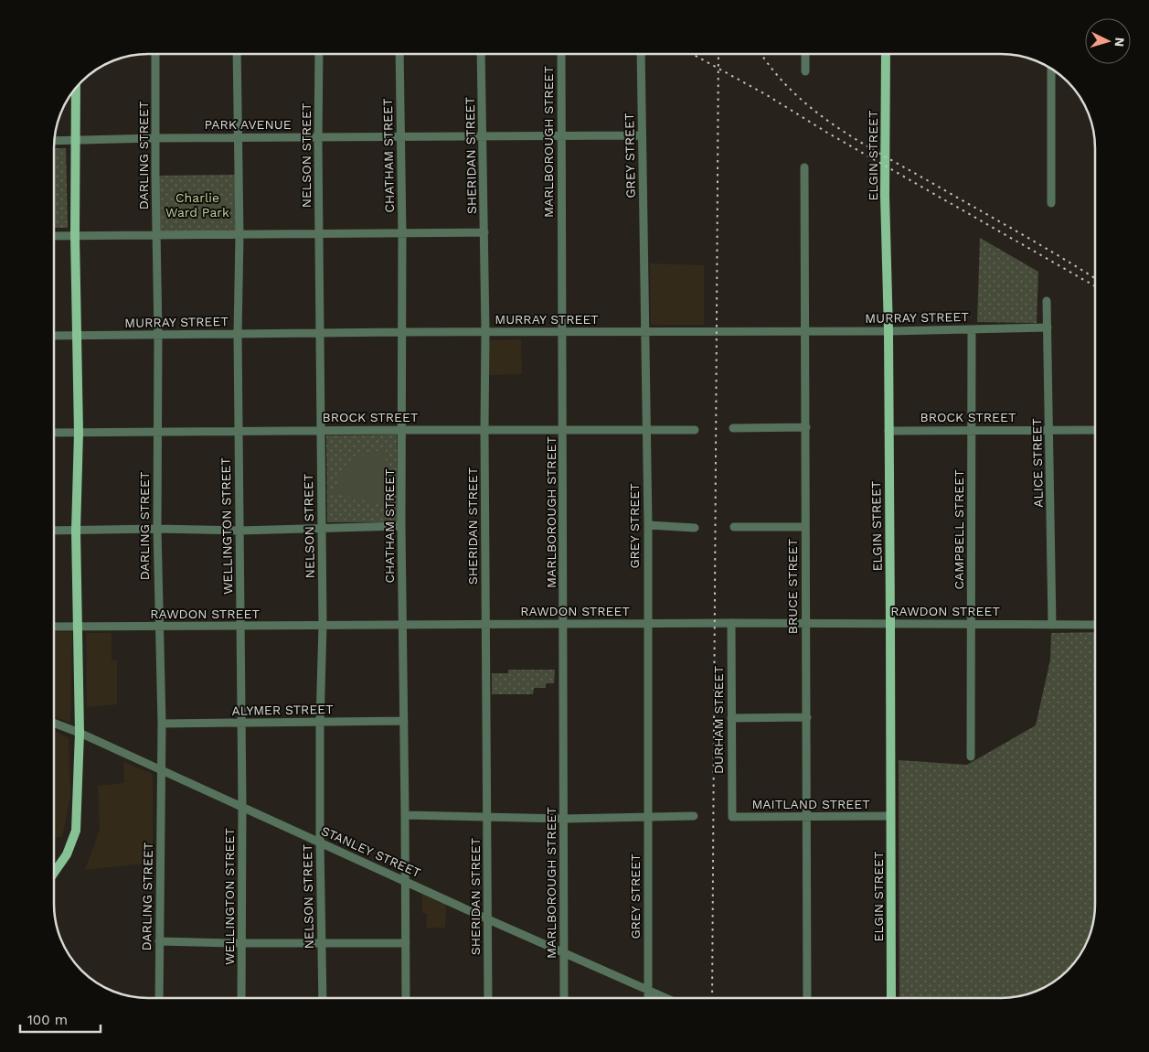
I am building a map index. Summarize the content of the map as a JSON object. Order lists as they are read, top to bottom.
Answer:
{
  "streets": {
    "main road": ["ELGIN STREET"],
    "street": [
      "PARK AVENUE",
      "MARLBOROUGH STREET",
      "DARLING STREET",
      "NELSON STREET",
      "CHATHAM STREET",
      "SHERIDAN STREET",
      "GREY STREET",
      "MURRAY STREET",
      "BROCK STREET",
      "ALICE STREET",
      "WELLINGTON STREET",
      "CAMPBELL STREET",
      "BRUCE STREET",
      "RAWDON STREET",
      "ALYMER STREET",
      "DURHAM STREET",
      "MAITLAND STREET",
      "STANLEY STREET"
    ]
  },
  "crossings": [
    ["PARK AVENUE", "MARLBOROUGH STREET"],
    ["PARK AVENUE", "DARLING STREET"],
    ["PARK AVENUE", "NELSON STREET"],
    ["PARK AVENUE", "CHATHAM STREET"],
    ["PARK AVENUE", "SHERIDAN STREET"],
    ["PARK AVENUE", "GREY STREET"],
    ["PARK AVENUE", "WELLINGTON STREET"],
    ["MARLBOROUGH STREET", "MURRAY STREET"],
    ["MARLBOROUGH STREET", "BROCK STREET"],
    ["MARLBOROUGH STREET", "RAWDON STREET"],
    ["MARLBOROUGH STREET", "STANLEY STREET"],
    ["DARLING STREET", "MURRAY STREET"],
    ["DARLING STREET", "BROCK STREET"],
    ["DARLING STREET", "RAWDON STREET"],
    ["DARLING STREET", "ALYMER STREET"],
    ["DARLING STREET", "STANLEY STREET"],
    ["NELSON STREET", "MURRAY STREET"],
    ["NELSON STREET", "BROCK STREET"],
    ["NELSON STREET", "RAWDON STREET"],
    ["NELSON STREET", "ALYMER STREET"],
    ["NELSON STREET", "STANLEY STREET"],
    ["CHATHAM STREET", "MURRAY STREET"],
    ["CHATHAM STREET", "BROCK STREET"],
    ["CHATHAM STREET", "RAWDON STREET"],
    ["CHATHAM STREET", "ALYMER STREET"],
    ["CHATHAM STREET", "STANLEY STREET"],
    ["SHERIDAN STREET", "MURRAY STREET"],
    ["SHERIDAN STREET", "BROCK STREET"],
    ["SHERIDAN STREET", "RAWDON STREET"],
    ["SHERIDAN STREET", "STANLEY STREET"],
    ["GREY STREET", "MURRAY STREET"],
    ["GREY STREET", "BROCK STREET"],
    ["GREY STREET", "RAWDON STREET"],
    ["GREY STREET", "STANLEY STREET"],
    ["ELGIN STREET", "MURRAY STREET"],
    ["ELGIN STREET", "BROCK STREET"],
    ["ELGIN STREET", "RAWDON STREET"],
    ["ELGIN STREET", "MAITLAND STREET"],
    ["MURRAY STREET", "ALICE STREET"],
    ["MURRAY STREET", "WELLINGTON STREET"],
    ["MURRAY STREET", "CAMPBELL STREET"],
    ["MURRAY STREET", "BRUCE STREET"],
    ["BROCK STREET", "ALICE STREET"],
    ["BROCK STREET", "WELLINGTON STREET"],
    ["BROCK STREET", "CAMPBELL STREET"],
    ["ALICE STREET", "RAWDON STREET"],
    ["WELLINGTON STREET", "RAWDON STREET"],
    ["WELLINGTON STREET", "ALYMER STREET"],
    ["WELLINGTON STREET", "STANLEY STREET"],
    ["CAMPBELL STREET", "RAWDON STREET"],
    ["BRUCE STREET", "RAWDON STREET"],
    ["BRUCE STREET", "MAITLAND STREET"],
    ["RAWDON STREET", "DURHAM STREET"],
    ["DURHAM STREET", "MAITLAND STREET"]
  ],
  "parks": ["Charlie Ward Park"],
  "scale_bar": "100 m",
  "north": "right"
}
